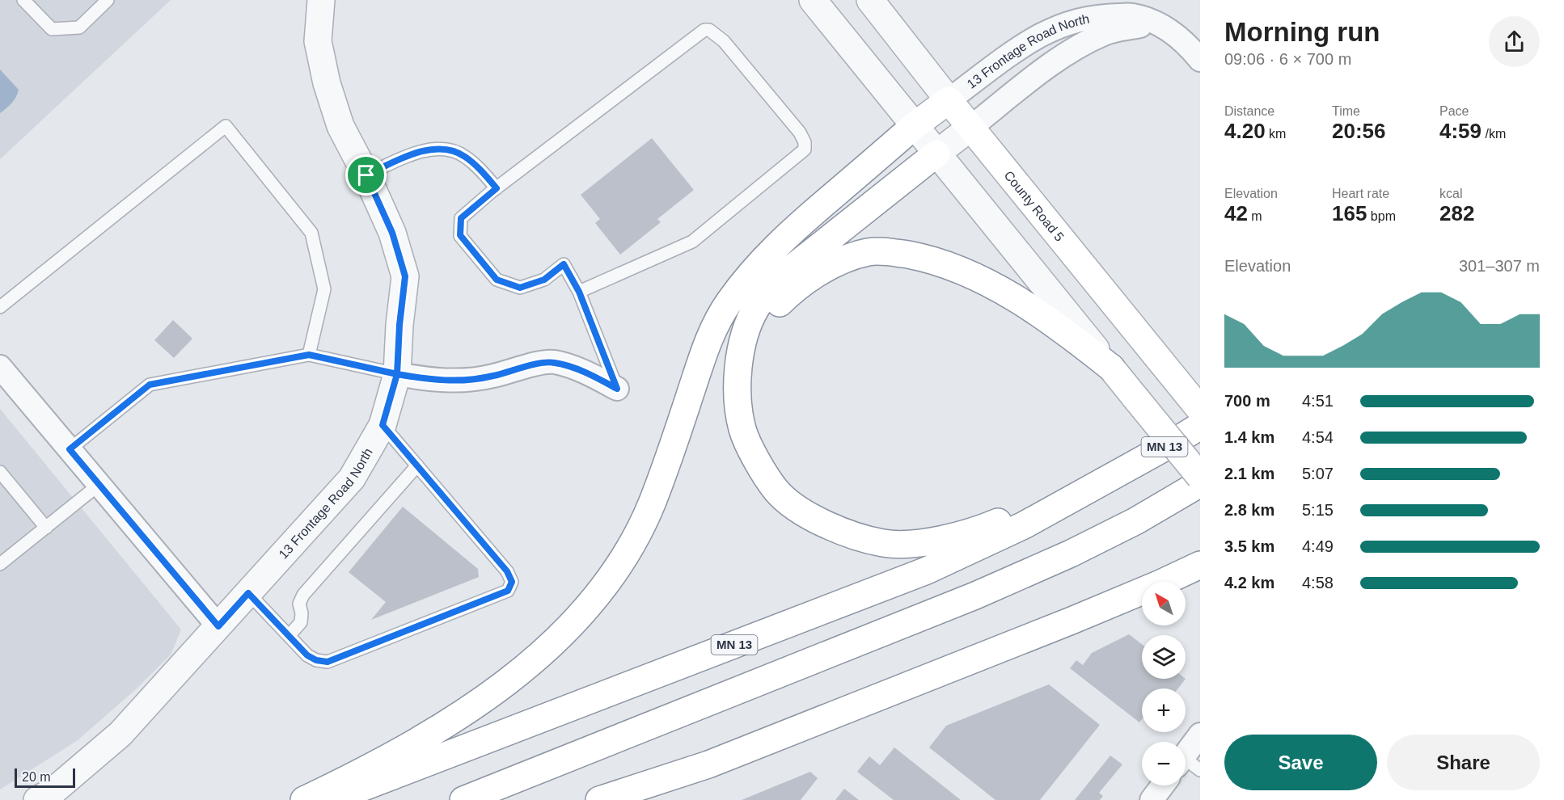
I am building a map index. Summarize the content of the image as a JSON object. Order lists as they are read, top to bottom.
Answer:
{
  "streets": {
    "main road": ["13 Frontage Road North", "County Road 5", "MN 13"]
  },
  "crossings": [
    ["13 Frontage Road North", "County Road 5"]
  ],
  "scale_bar": "20 m",
  "north": "top left",
  "page": {
    "heading": ["Morning run", "09:06 · 6 × 700 m"],
    "stats": [
      ["Distance", "4.20 km"],
      ["Time", "20:56"],
      ["Pace", "4:59 /km"],
      ["Elevation", "42 m"],
      ["Heart rate", "165 bpm"],
      ["kcal", "282"]
    ],
    "chart": ["Elevation", "301–307 m"],
    "list": [
      {
        "name": "700 m",
        "note": "4:51"
      },
      {
        "name": "1.4 km",
        "note": "4:54"
      },
      {
        "name": "2.1 km",
        "note": "5:07"
      },
      {
        "name": "2.8 km",
        "note": "5:15"
      },
      {
        "name": "3.5 km",
        "note": "4:49"
      },
      {
        "name": "4.2 km",
        "note": "4:58"
      }
    ],
    "map_buttons": ["+", "−"],
    "buttons": ["Save", "Share"],
    "scale": "20 m"
  }
}
